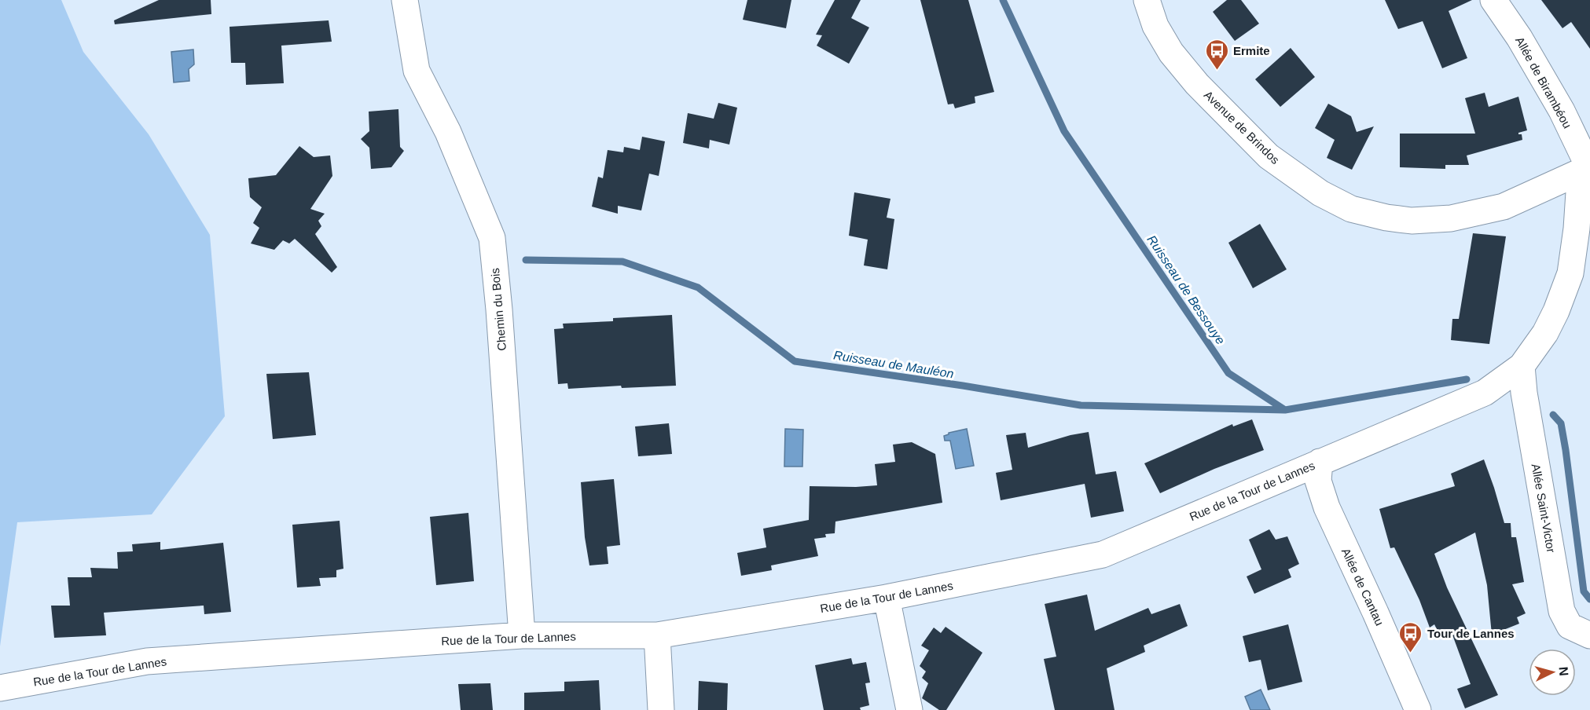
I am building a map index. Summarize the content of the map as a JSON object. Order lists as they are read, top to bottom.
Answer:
{
  "streets": {
    "street": [
      "Allée de Birambéou",
      "Avenue de Brindos",
      "Chemin du Bois",
      "Rue de la Tour de Lannes",
      "Allée Saint-Victor",
      "Allée de Cantau"
    ]
  },
  "crossings": [
    ["Allée de Birambéou", "Avenue de Brindos"],
    ["Allée de Birambéou", "Rue de la Tour de Lannes"],
    ["Avenue de Brindos", "Rue de la Tour de Lannes"],
    ["Chemin du Bois", "Rue de la Tour de Lannes"],
    ["Rue de la Tour de Lannes", "Allée Saint-Victor"],
    ["Rue de la Tour de Lannes", "Allée de Cantau"]
  ],
  "water": ["Ruisseau de Bessouye", "Ruisseau de Mauléon"],
  "places": {
    "bus stop": ["Ermite", "Tour de Lannes"]
  },
  "north": "right"
}
